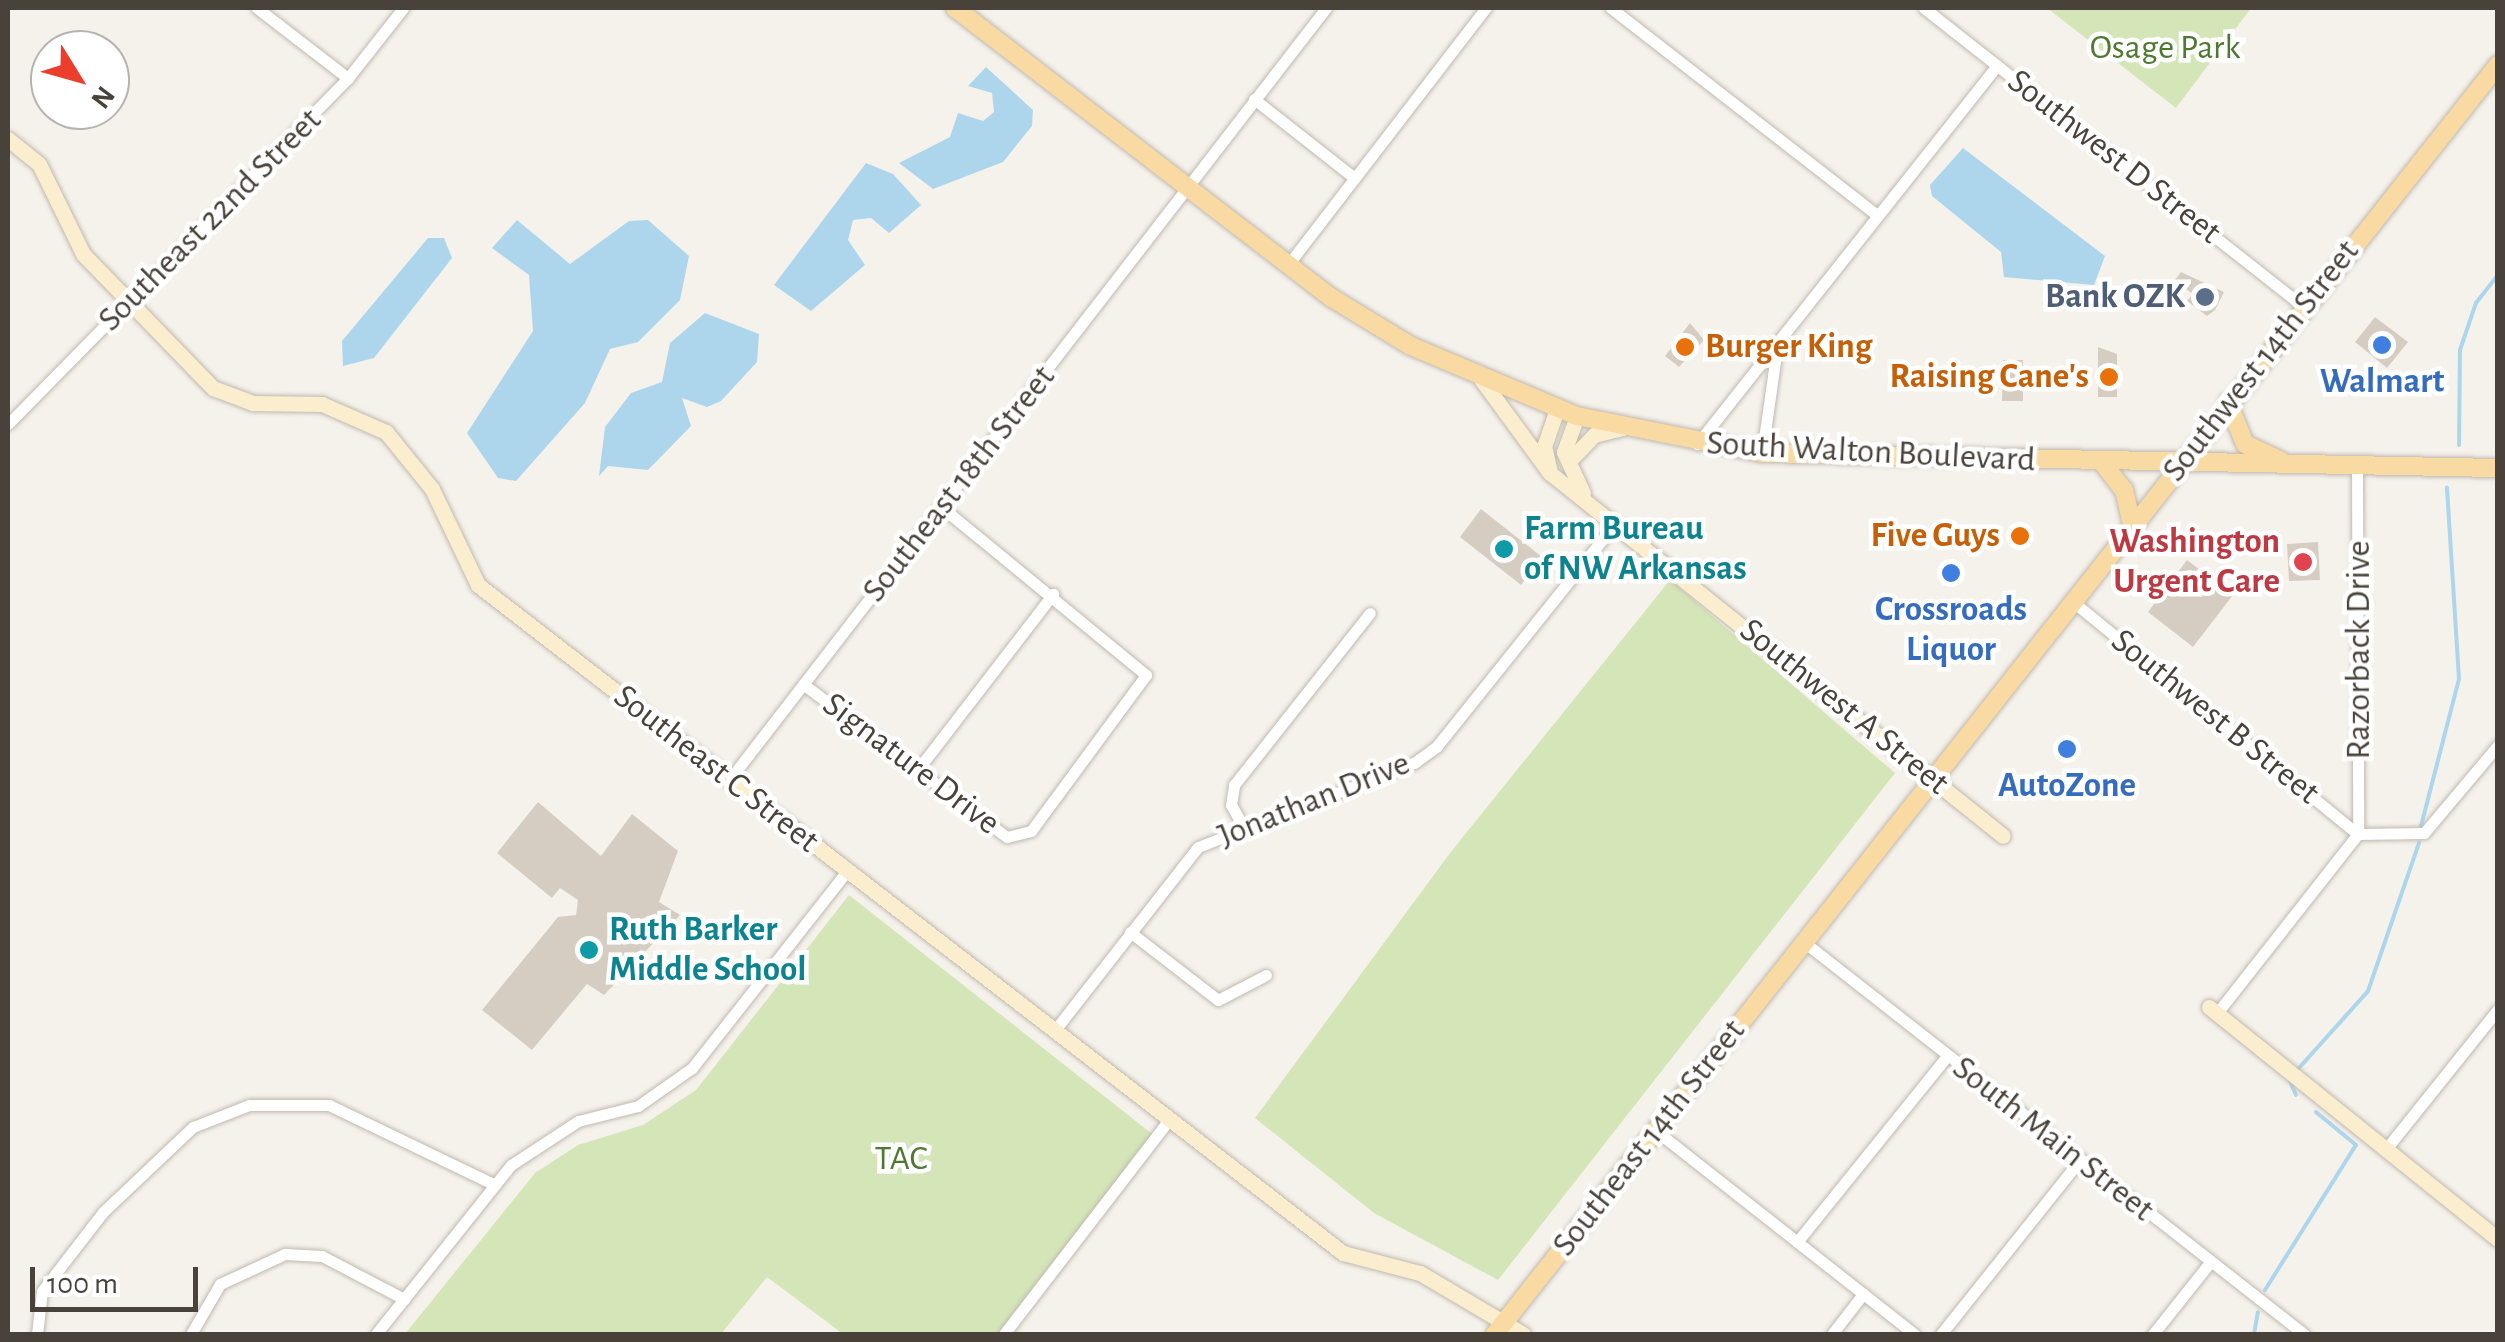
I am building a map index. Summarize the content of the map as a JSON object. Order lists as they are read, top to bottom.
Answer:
{
  "streets": {
    "main road": ["Southwest 14th Street", "South Walton Boulevard", "Southeast 14th Street"],
    "street": [
      "Southwest D Street",
      "Southeast 22nd Street",
      "Southeast 18th Street",
      "Razorback Drive",
      "Southwest A Street",
      "Southwest B Street",
      "Signature Drive",
      "Southeast C Street",
      "Jonathan Drive",
      "South Main Street"
    ]
  },
  "crossings": [
    ["Southwest D Street", "Southwest 14th Street"],
    ["Southeast 22nd Street", "Southeast C Street"],
    ["Southwest 14th Street", "South Walton Boulevard"],
    ["Southwest 14th Street", "Southwest A Street"],
    ["Southwest 14th Street", "Southwest B Street"],
    ["Southwest 14th Street", "Southeast 14th Street"],
    ["Southwest 14th Street", "South Main Street"],
    ["South Walton Boulevard", "Southeast 18th Street"],
    ["South Walton Boulevard", "Razorback Drive"],
    ["South Walton Boulevard", "Southwest A Street"],
    ["Southeast 18th Street", "Signature Drive"],
    ["Southeast 18th Street", "Southeast C Street"],
    ["Razorback Drive", "Southwest B Street"],
    ["Southwest A Street", "Jonathan Drive"],
    ["Southeast C Street", "Jonathan Drive"],
    ["Southeast C Street", "Southeast 14th Street"],
    ["Southeast 14th Street", "South Main Street"]
  ],
  "parks": ["Osage Park", "TAC"],
  "places": [
    "Bank OZK",
    "Walmart",
    "Burger King",
    "Raising Cane's",
    "Five Guys",
    "Farm Bureau of NW Arkansas",
    "Washington Urgent Care",
    "Crossroads Liquor",
    "AutoZone",
    "Ruth Barker Middle School"
  ],
  "scale_bar": "100 m",
  "north": "bottom right"
}
